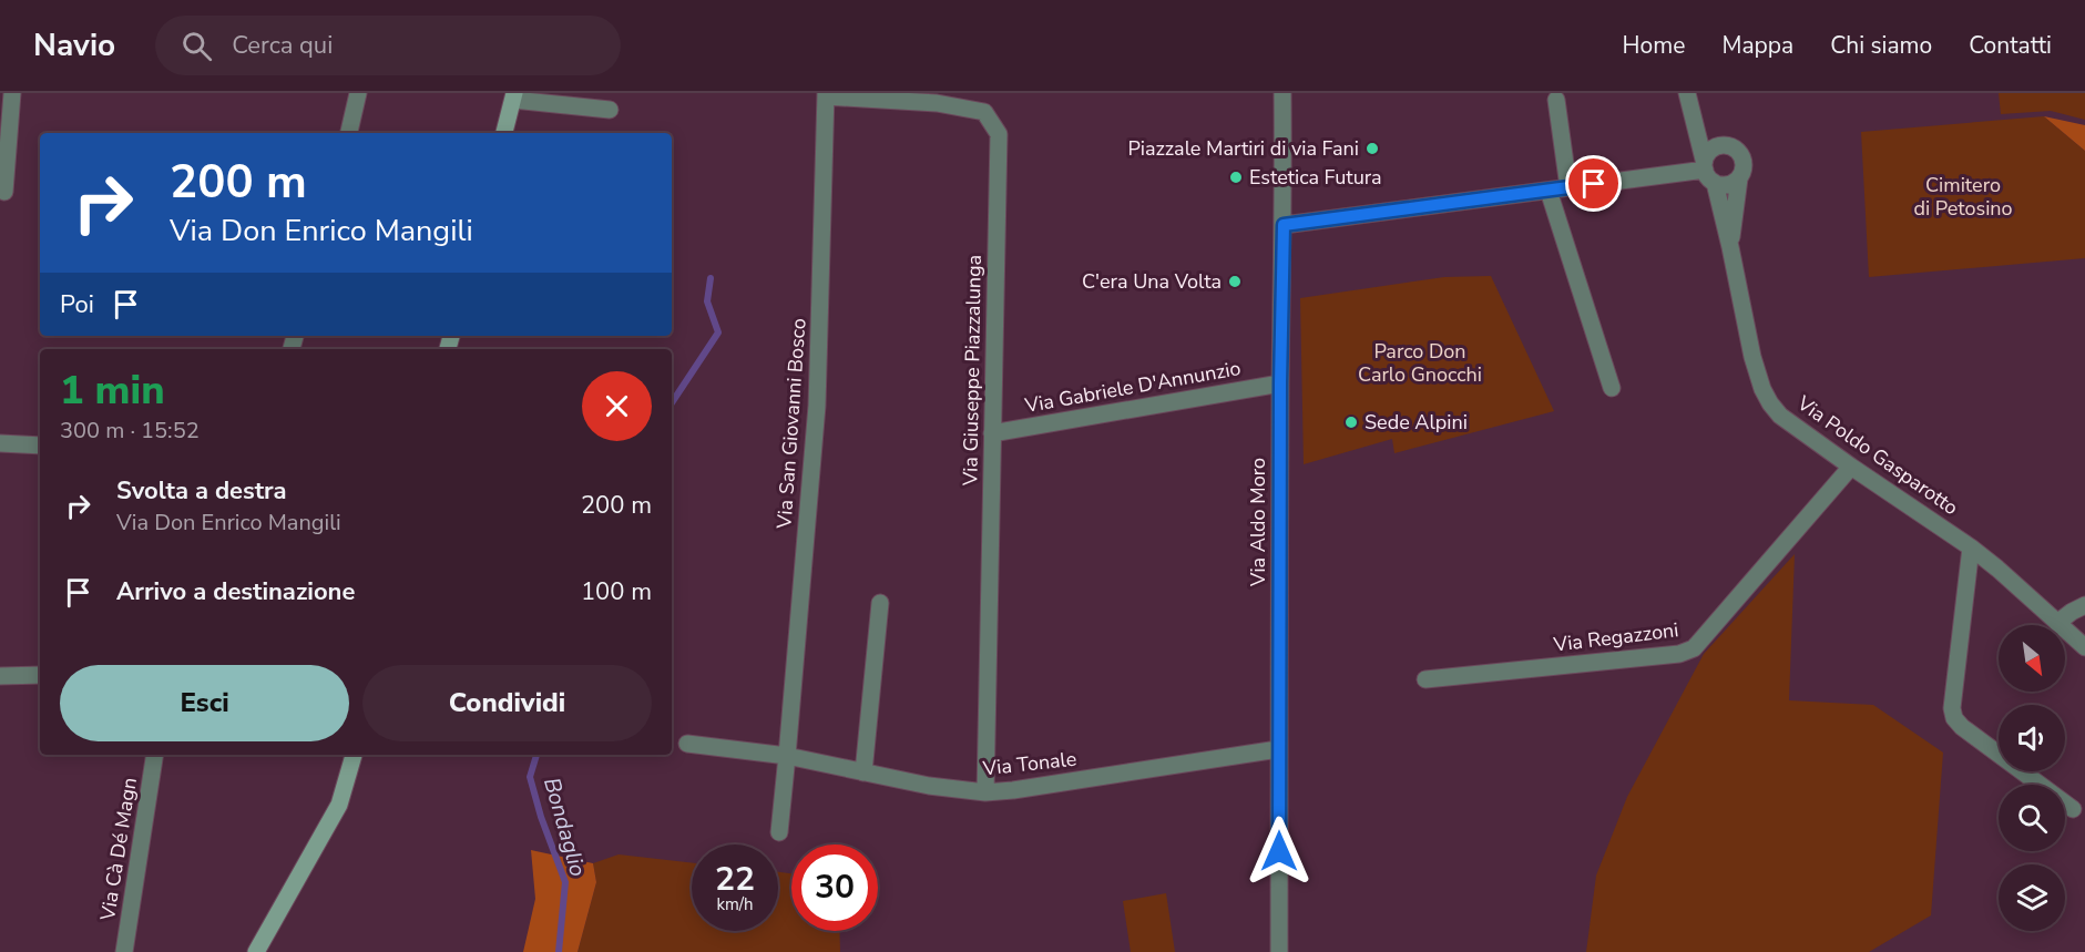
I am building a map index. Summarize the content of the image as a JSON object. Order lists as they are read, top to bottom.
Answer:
{
  "streets": {
    "street": [
      "Via Giuseppe Piazzalunga",
      "Via Gabriele D'Annunzio",
      "Via San Giovanni Bosco",
      "Via Poldo Gasparotto",
      "Via Aldo Moro",
      "Via Regazzoni",
      "Via Tonale",
      "Via Cà Dé Magn"
    ]
  },
  "crossings": [
    ["Via Giuseppe Piazzalunga", "Via Gabriele D'Annunzio"],
    ["Via Giuseppe Piazzalunga", "Via San Giovanni Bosco"],
    ["Via Giuseppe Piazzalunga", "Via Tonale"],
    ["Via Gabriele D'Annunzio", "Via Aldo Moro"],
    ["Via San Giovanni Bosco", "Via Tonale"],
    ["Via Poldo Gasparotto", "Via Regazzoni"],
    ["Via Aldo Moro", "Via Tonale"]
  ],
  "water": ["Bondaglio"],
  "parks": ["Cimitero di Petosino", "Parco Don Carlo Gnocchi"],
  "places": [
    "Piazzale Martiri di via Fani",
    "Estetica Futura",
    "C'era Una Volta",
    "Sede Alpini"
  ],
  "north": "bottom right",
  "page": {
    "header": "Navio",
    "search": "Cerca qui",
    "nav": [
      "Home",
      "Mappa",
      "Chi siamo",
      "Contatti"
    ],
    "turn": ["200 m", "Via Don Enrico Mangili"],
    "then": "Poi",
    "heading": ["1 min", "300 m · 15:52"],
    "list": [
      {
        "name": "Svolta a destra",
        "note": "Via Don Enrico Mangili",
        "value": "200 m"
      },
      {
        "name": "Arrivo a destinazione",
        "value": "100 m"
      }
    ],
    "buttons": ["Esci", "Condividi"],
    "speed": "22 km/h",
    "limit": "30"
  }
}
